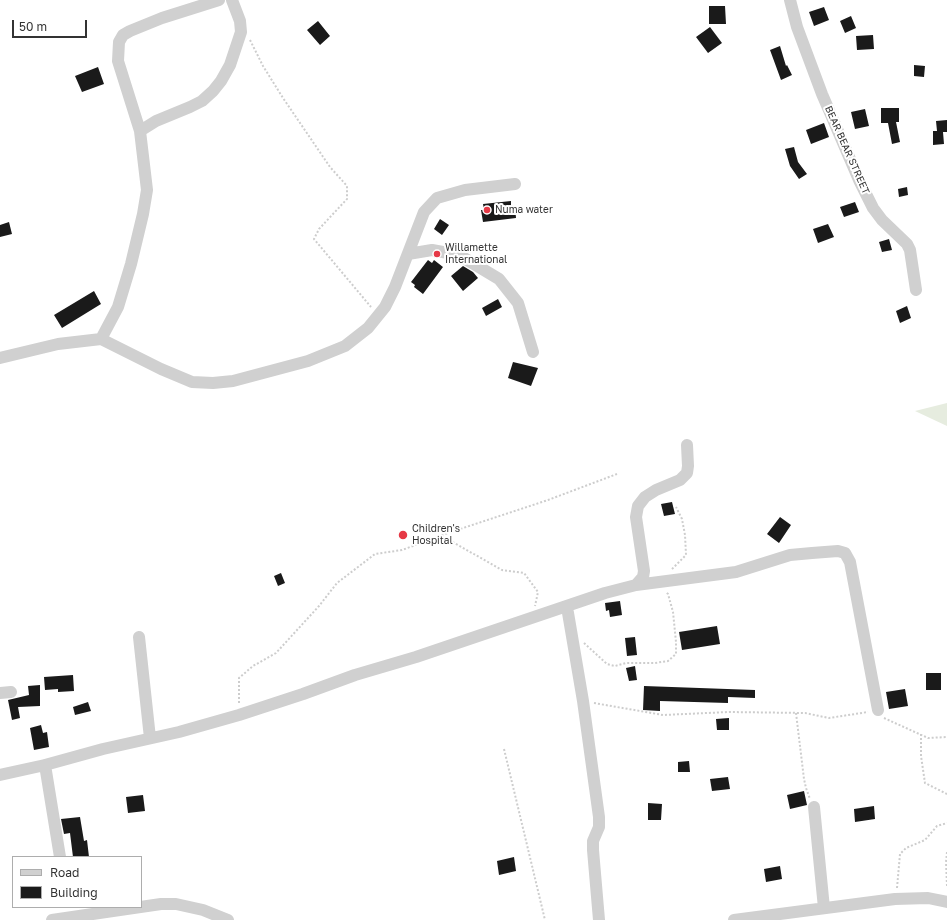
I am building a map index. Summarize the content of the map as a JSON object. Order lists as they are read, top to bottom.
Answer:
{
  "streets": {
    "street": ["BEAR BEAR STREET"]
  },
  "places": ["Numa water", "Willamette International", "Children's Hospital"],
  "legend": ["Road", "Building"],
  "scale_bar": "50 m"
}
